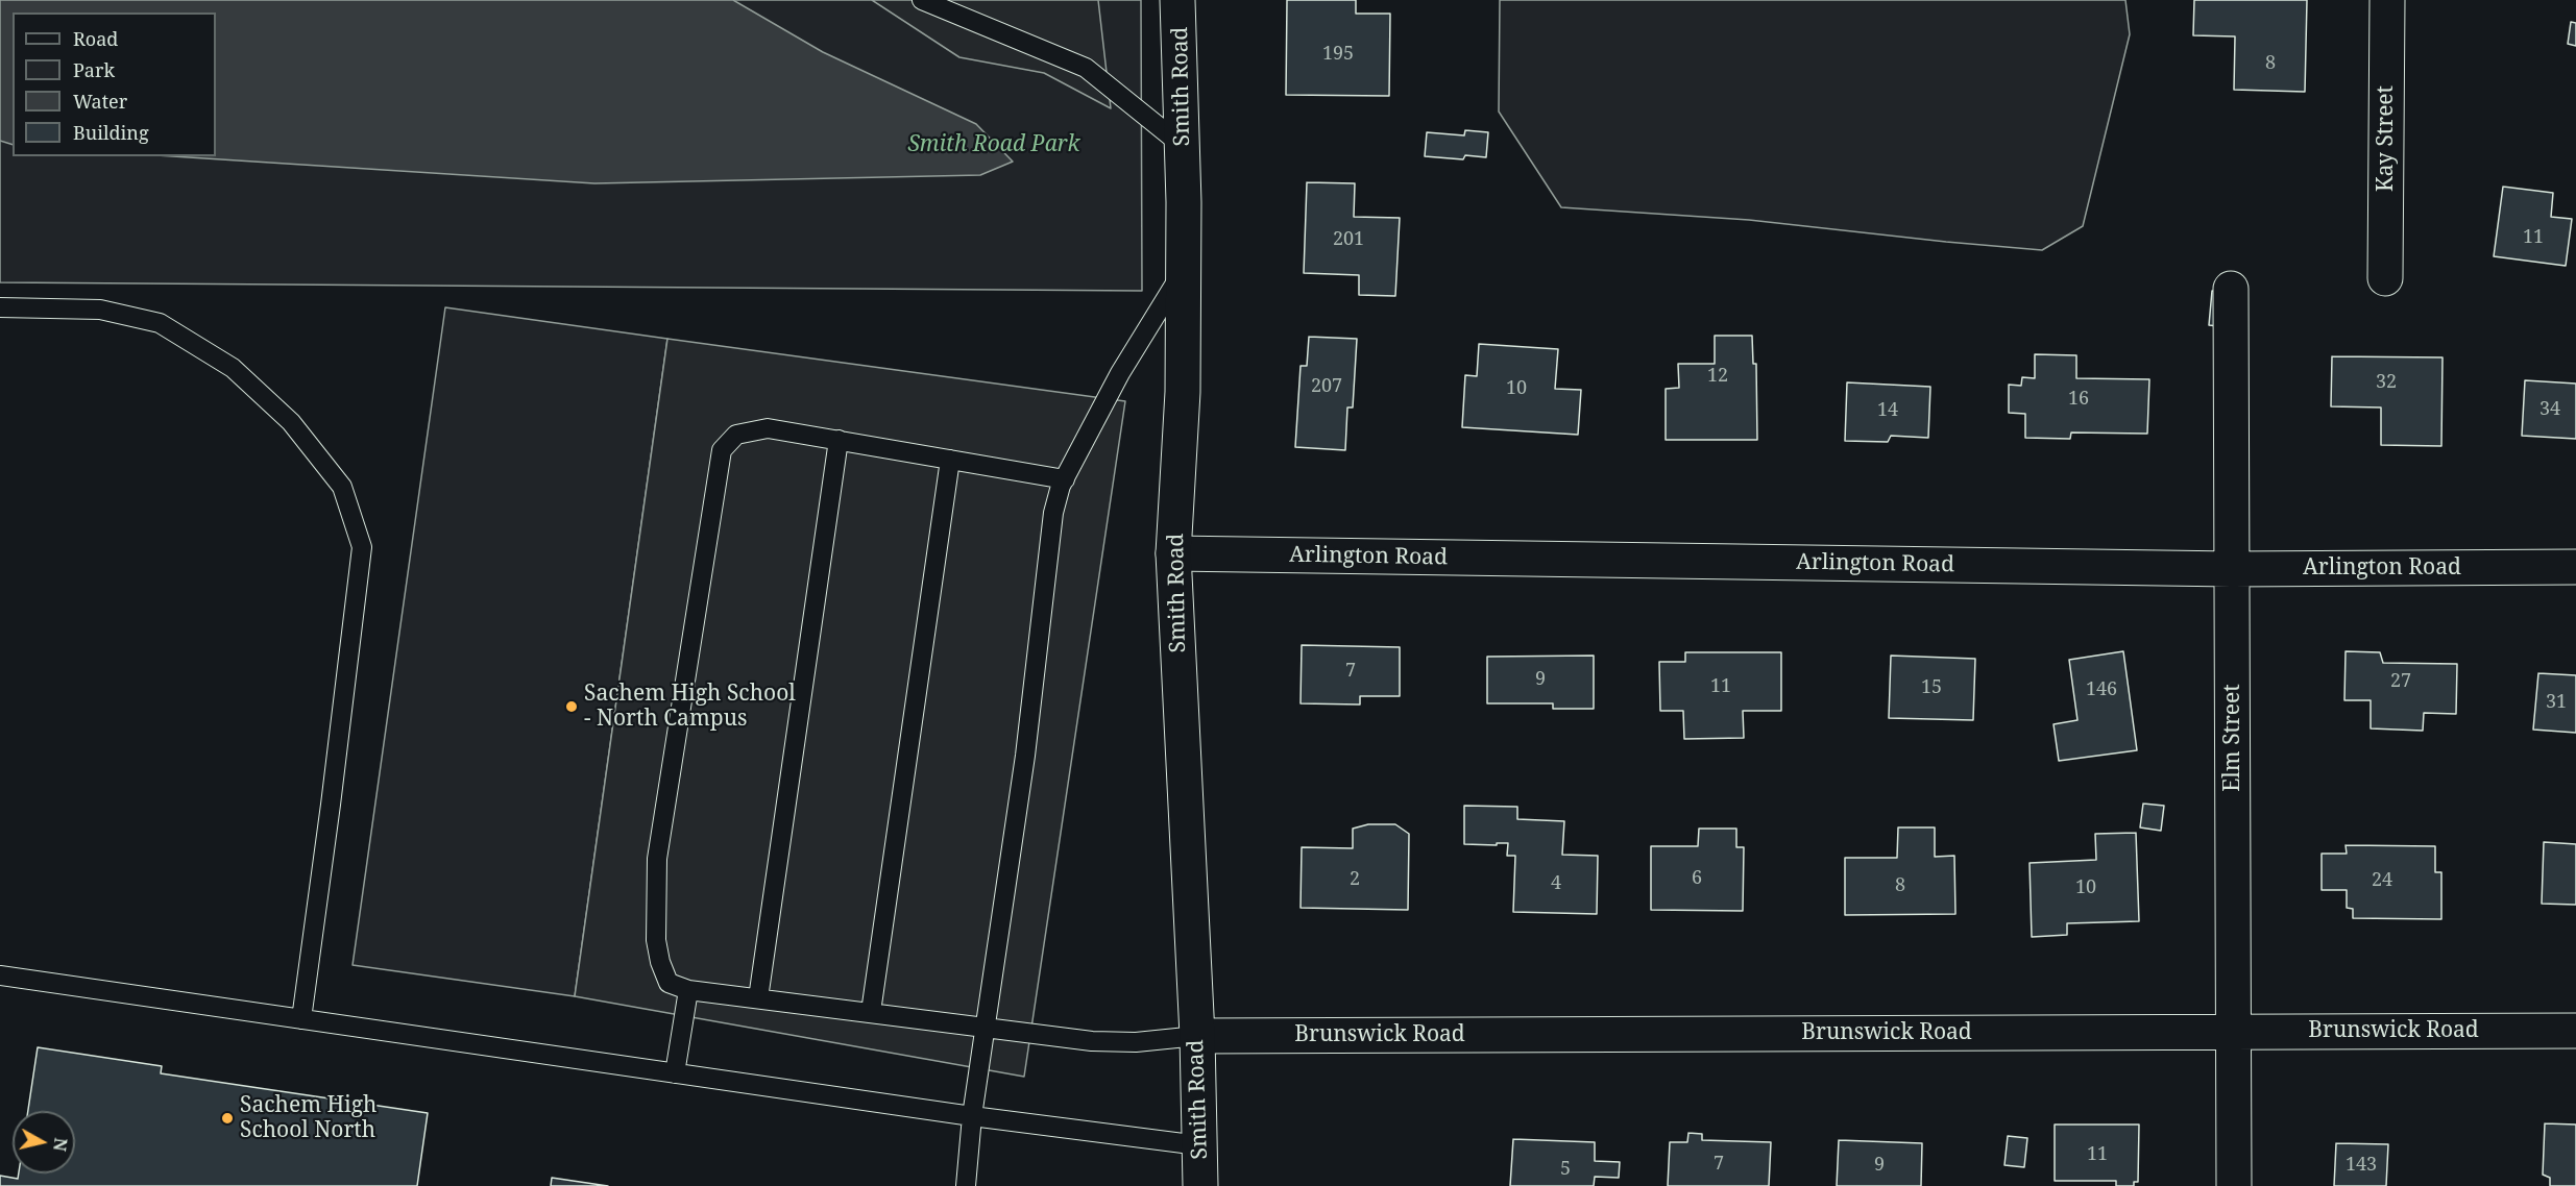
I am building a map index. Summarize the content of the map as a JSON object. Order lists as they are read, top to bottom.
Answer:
{
  "streets": {
    "street": [
      "Smith Road",
      "Kay Street",
      "Arlington Road",
      "Elm Street",
      "Brunswick Road"
    ]
  },
  "crossings": [
    ["Smith Road", "Arlington Road"],
    ["Smith Road", "Brunswick Road"],
    ["Arlington Road", "Elm Street"],
    ["Elm Street", "Brunswick Road"]
  ],
  "parks": ["Smith Road Park"],
  "places": ["Sachem High School - North Campus", "Sachem High School North"],
  "house_numbers": [
    "195",
    "8",
    "11",
    "201",
    "12",
    "32",
    "207",
    "10",
    "16",
    "34",
    "14",
    "7",
    "9",
    "27",
    "11",
    "15",
    "146",
    "31",
    "6",
    "2",
    "24",
    "4",
    "8",
    "10",
    "11",
    "7",
    "9",
    "143",
    "5"
  ],
  "legend": [
    "Road",
    "Park",
    "Water",
    "Building"
  ],
  "north": "right"
}
